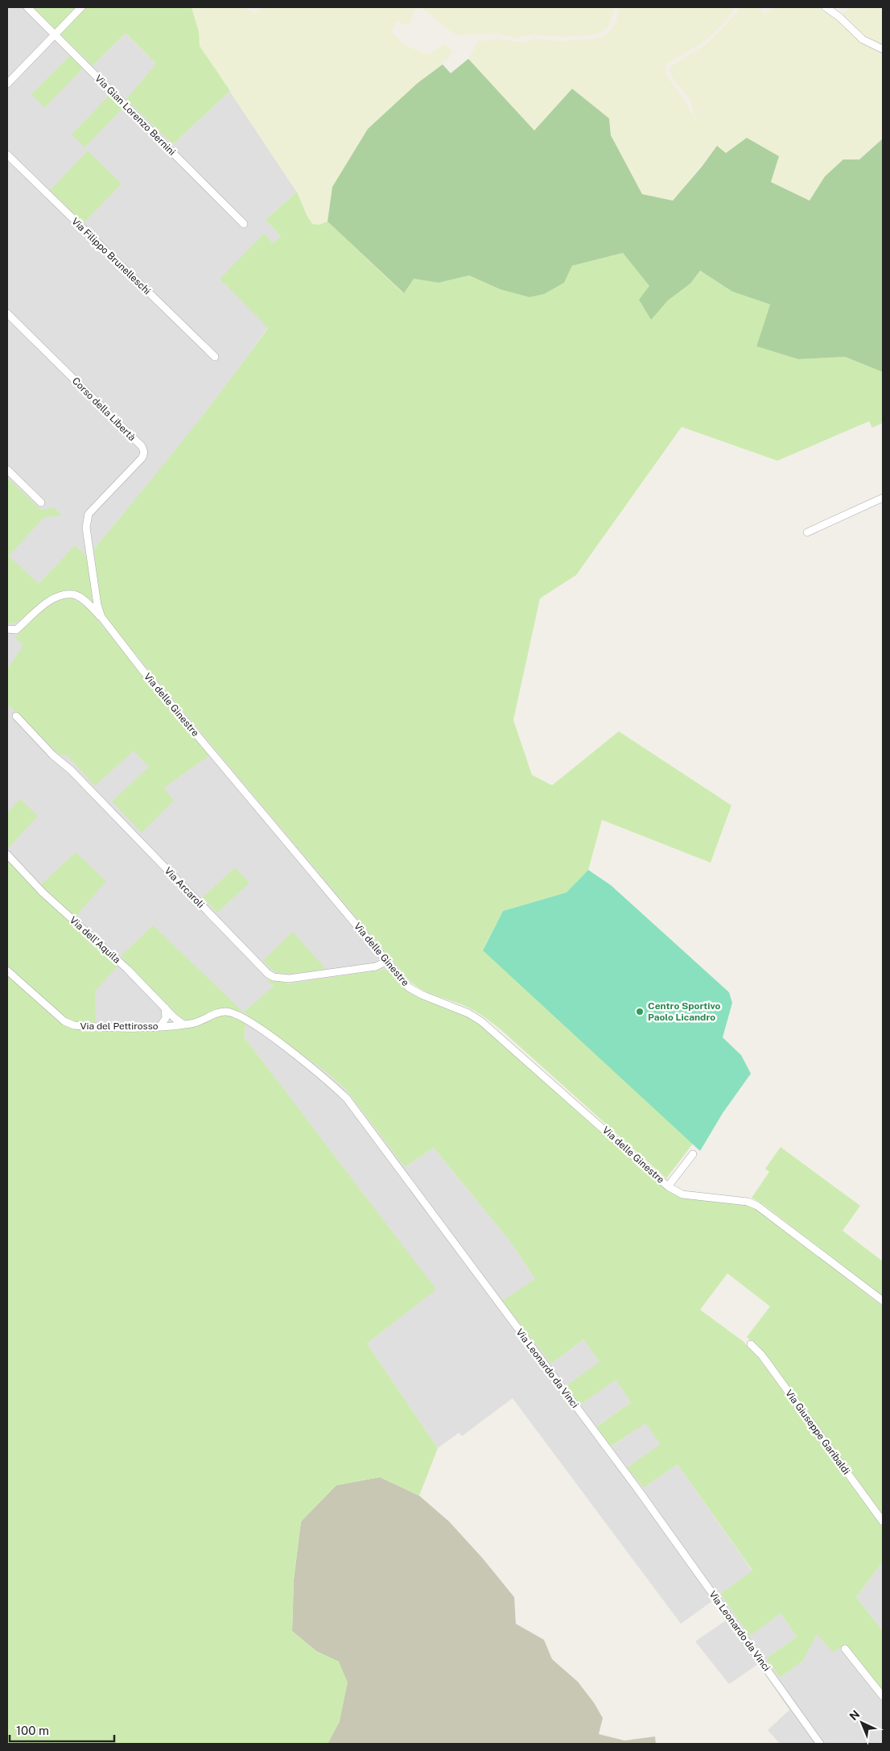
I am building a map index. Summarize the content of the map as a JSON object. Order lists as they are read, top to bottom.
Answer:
{
  "streets": {
    "street": [
      "Via Gian Lorenzo Bernini",
      "Via Filippo Brunelleschi",
      "Corso della Libertà",
      "Via delle Ginestre",
      "Via Arcaroli",
      "Via dell'Aquila",
      "Via del Pettirosso",
      "Via Leonardo da Vinci",
      "Via Giuseppe Garibaldi"
    ]
  },
  "crossings": [
    ["Corso della Libertà", "Via delle Ginestre"],
    ["Via delle Ginestre", "Via Arcaroli"],
    ["Via dell'Aquila", "Via del Pettirosso"],
    ["Via del Pettirosso", "Via Leonardo da Vinci"]
  ],
  "places": ["Centro Sportivo Paolo Licandro"],
  "scale_bar": "100 m",
  "north": "top left"
}
